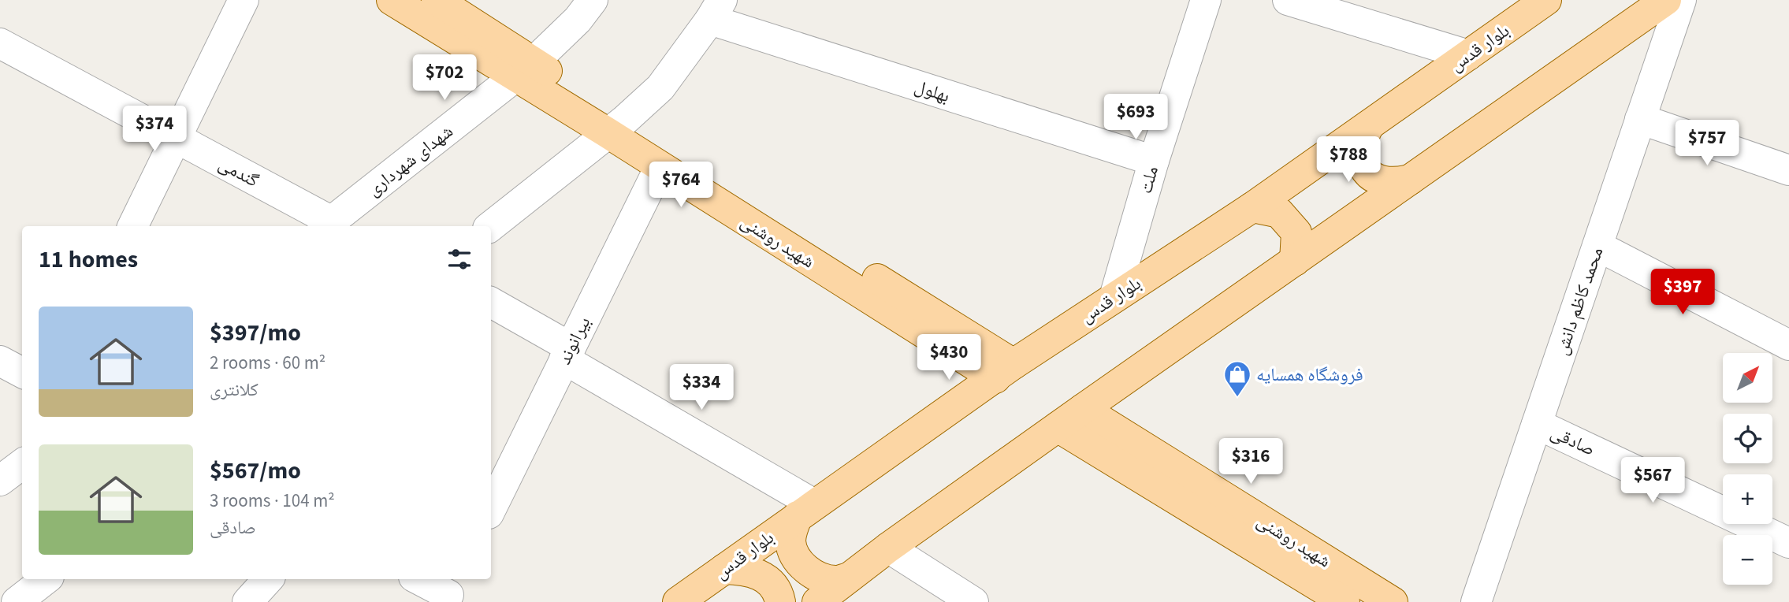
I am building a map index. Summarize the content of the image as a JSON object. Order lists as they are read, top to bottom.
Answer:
{
  "streets": {
    "main road": ["بلوار قدس", "شهید روشنی"],
    "street": [
      "بهلول",
      "شهدای شهرداری",
      "گندمی",
      "ملت",
      "محمد کاظم دانش",
      "بیرانوند",
      "صادقی"
    ]
  },
  "crossings": [
    ["بلوار قدس", "ملت"],
    ["بلوار قدس", "شهید روشنی"],
    ["بهلول", "ملت"],
    ["شهدای شهرداری", "گندمی"],
    ["شهدای شهرداری", "شهید روشنی"],
    ["شهید روشنی", "بیرانوند"],
    ["محمد کاظم دانش", "صادقی"]
  ],
  "places": {
    "shop": ["فروشگاه همسایه"]
  },
  "north": "top right",
  "page": {
    "price": [
      "$702",
      "$693",
      "$374",
      "$757",
      "$788",
      "$764",
      "$397",
      "$430",
      "$334",
      "$316",
      "$567"
    ],
    "heading": "11 homes",
    "list": [
      {
        "name": "$397/mo",
        "note": "2 rooms · 60 m² · کلانتری"
      },
      {
        "name": "$567/mo",
        "note": "3 rooms · 104 m² · صادقی"
      }
    ],
    "map_buttons": ["+", "−"]
  }
}
